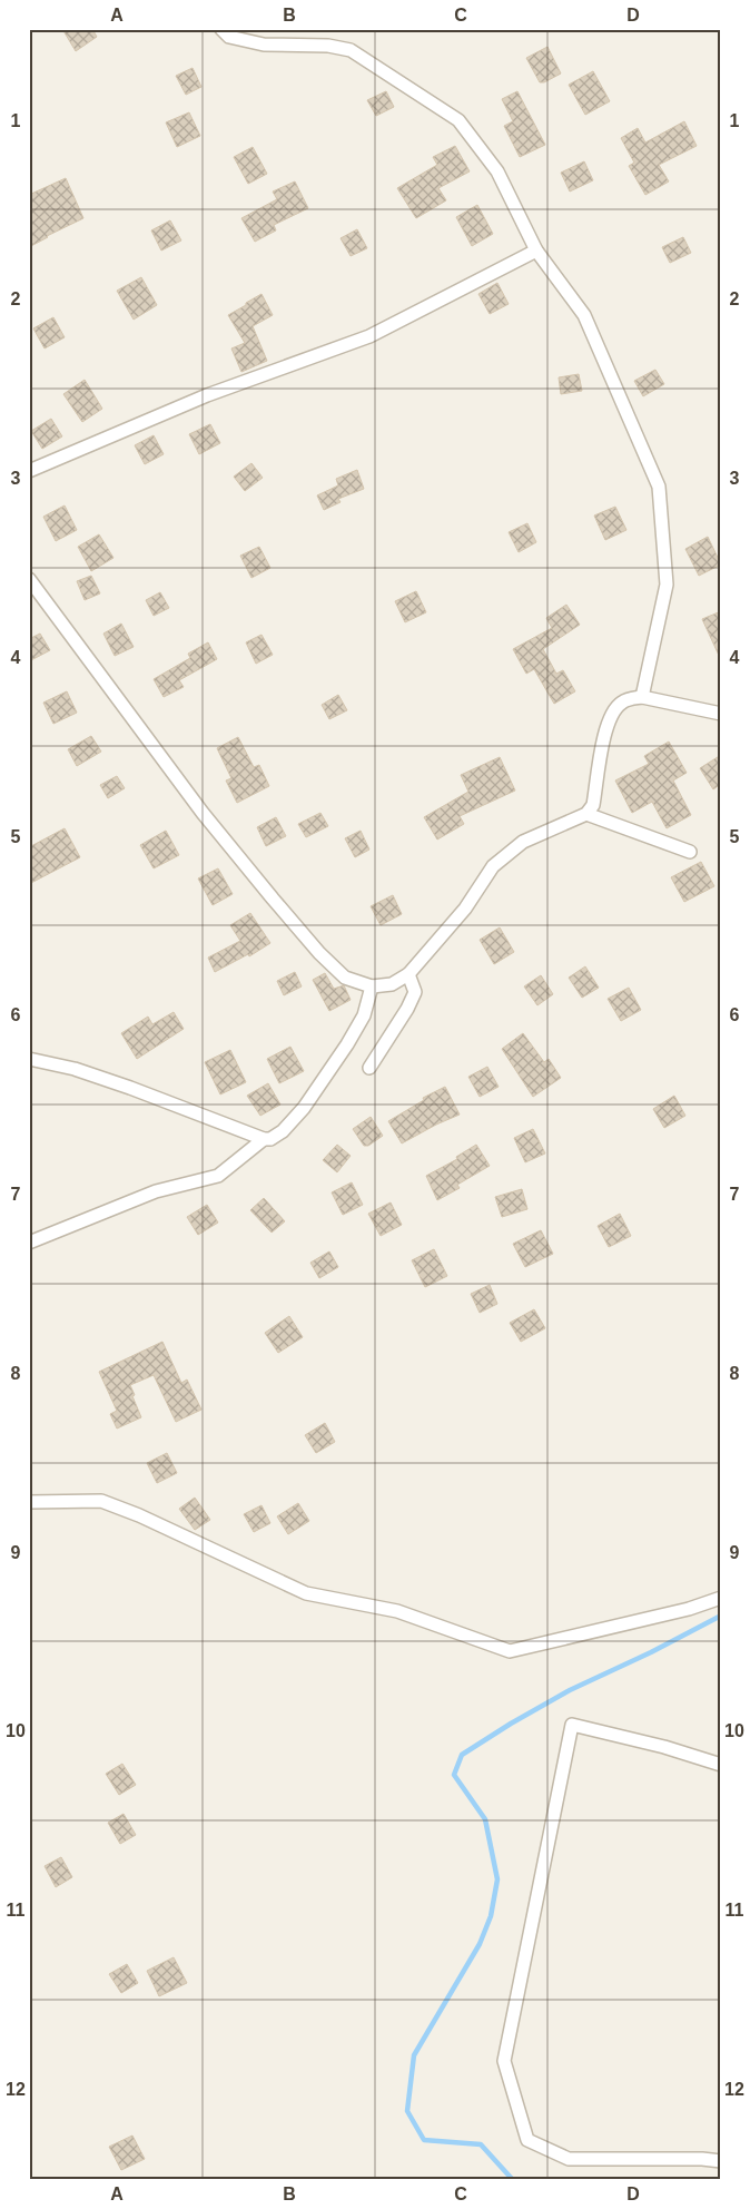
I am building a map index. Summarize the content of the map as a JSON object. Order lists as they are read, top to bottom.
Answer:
{
  "grid": {
    "columns": [
      "A",
      "B",
      "C",
      "D"
    ],
    "rows": [
      "1",
      "2",
      "3",
      "4",
      "5",
      "6",
      "7",
      "8",
      "9",
      "10",
      "11",
      "12"
    ]
  }
}
